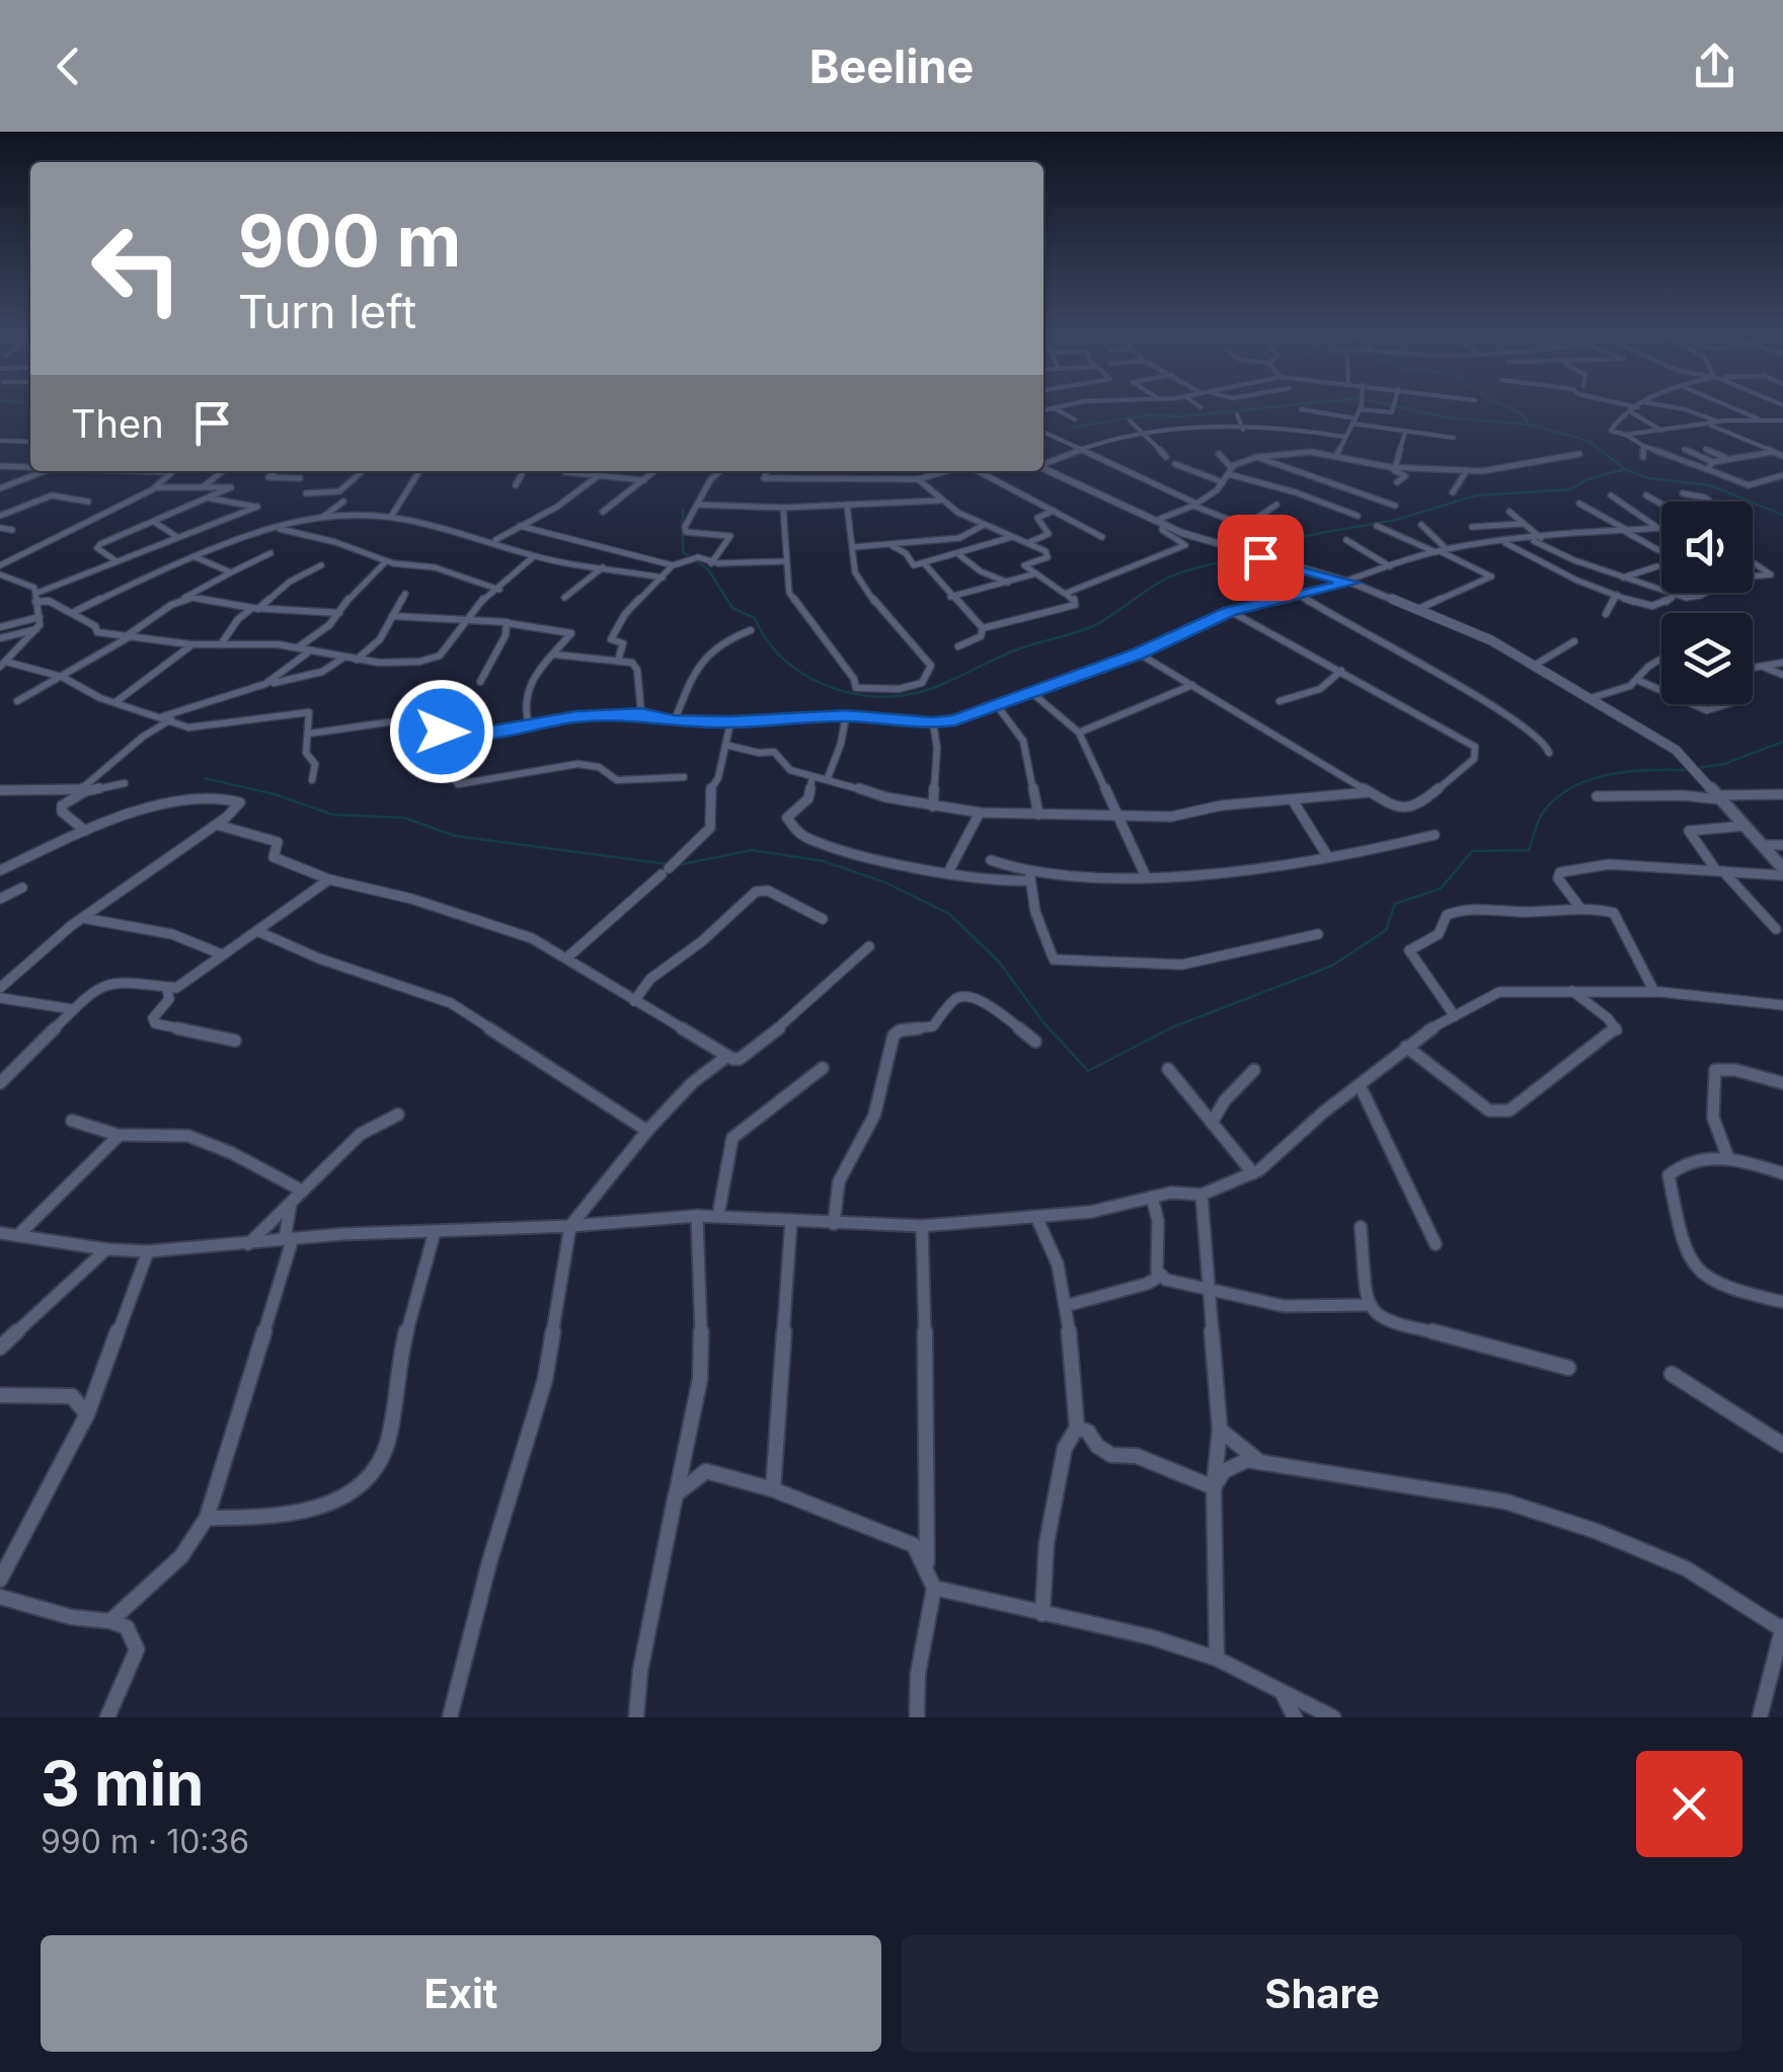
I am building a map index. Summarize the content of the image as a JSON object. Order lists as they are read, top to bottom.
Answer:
{
  "page": {
    "header": "Beeline",
    "turn": ["900 m", "Turn left"],
    "then": "Then",
    "heading": ["3 min", "990 m · 10:36"],
    "buttons": ["Exit", "Share"]
  }
}
